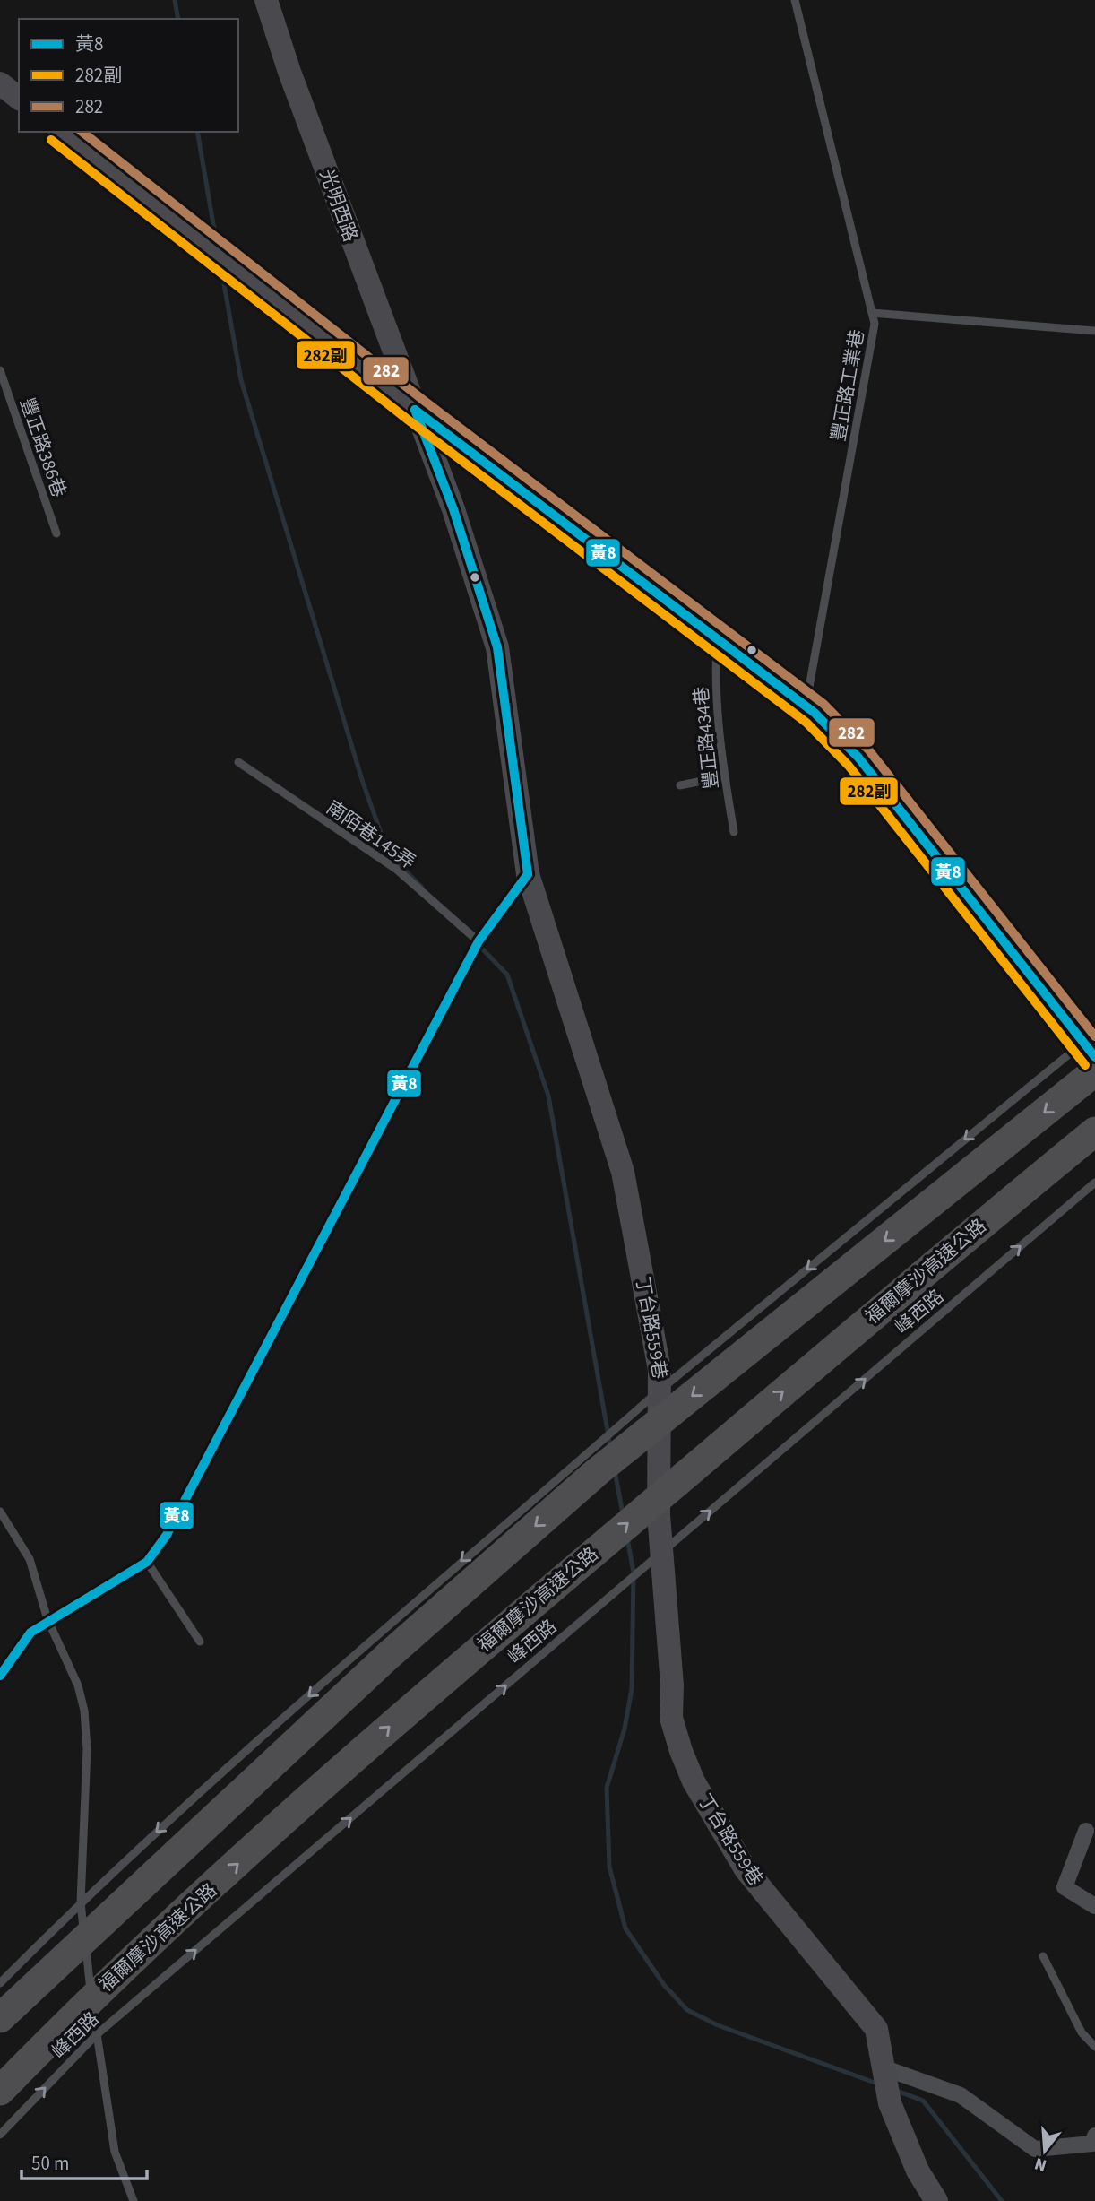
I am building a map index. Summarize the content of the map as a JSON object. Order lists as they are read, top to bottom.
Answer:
{
  "streets": {
    "highway": ["福爾摩沙高速公路"],
    "street": ["光明西路", "丁台路559巷"],
    "lane": [
      "豐正路工業巷",
      "豐正路386巷",
      "豐正路434巷",
      "南陌巷145弄",
      "峰西路"
    ]
  },
  "crossings": [
    ["光明西路", "丁台路559巷"],
    ["峰西路", "丁台路559巷"]
  ],
  "one_way": ["峰西路"],
  "lines": ["transit line 282", "transit line 282副", "transit line 黃8"],
  "legend": ["黃8", "282副", "282"],
  "scale_bar": "50 m",
  "north": "bottom"
}
